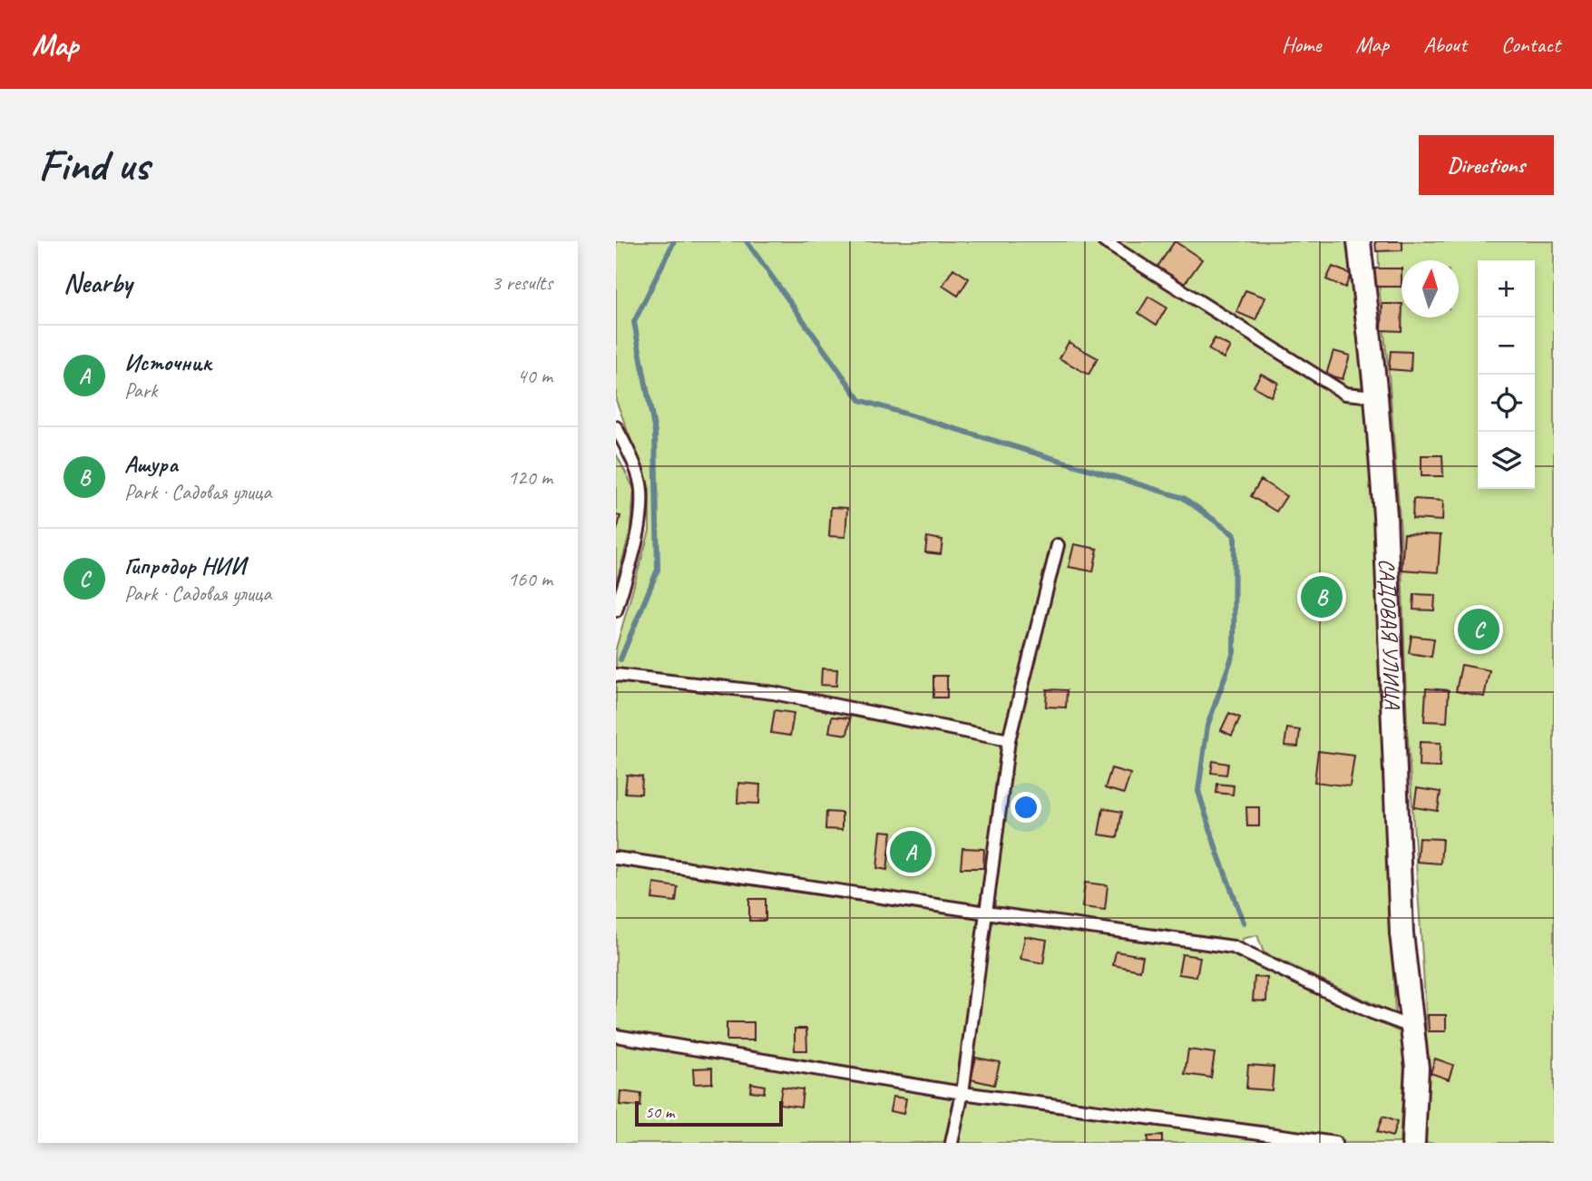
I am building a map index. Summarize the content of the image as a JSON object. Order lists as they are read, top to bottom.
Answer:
{
  "streets": {
    "street": ["САДОВАЯ УЛИЦА"]
  },
  "scale_bar": "50 m",
  "north": "top",
  "page": {
    "header": "Map",
    "nav": [
      "Home",
      "Map",
      "About",
      "Contact"
    ],
    "buttons": "Directions",
    "title": "Find us",
    "heading": ["Nearby", "3 results"],
    "map_buttons": ["+", "−"],
    "list": [
      {
        "mark": "A",
        "name": "Источник",
        "note": "Park",
        "value": "40 m"
      },
      {
        "mark": "B",
        "name": "Ашура",
        "note": "Park · Садовая улица",
        "value": "120 m"
      },
      {
        "mark": "C",
        "name": "Гипродор НИИ",
        "note": "Park · Садовая улица",
        "value": "160 m"
      }
    ],
    "pins": ["B", "C", "A"],
    "scale": "50 m"
  }
}
